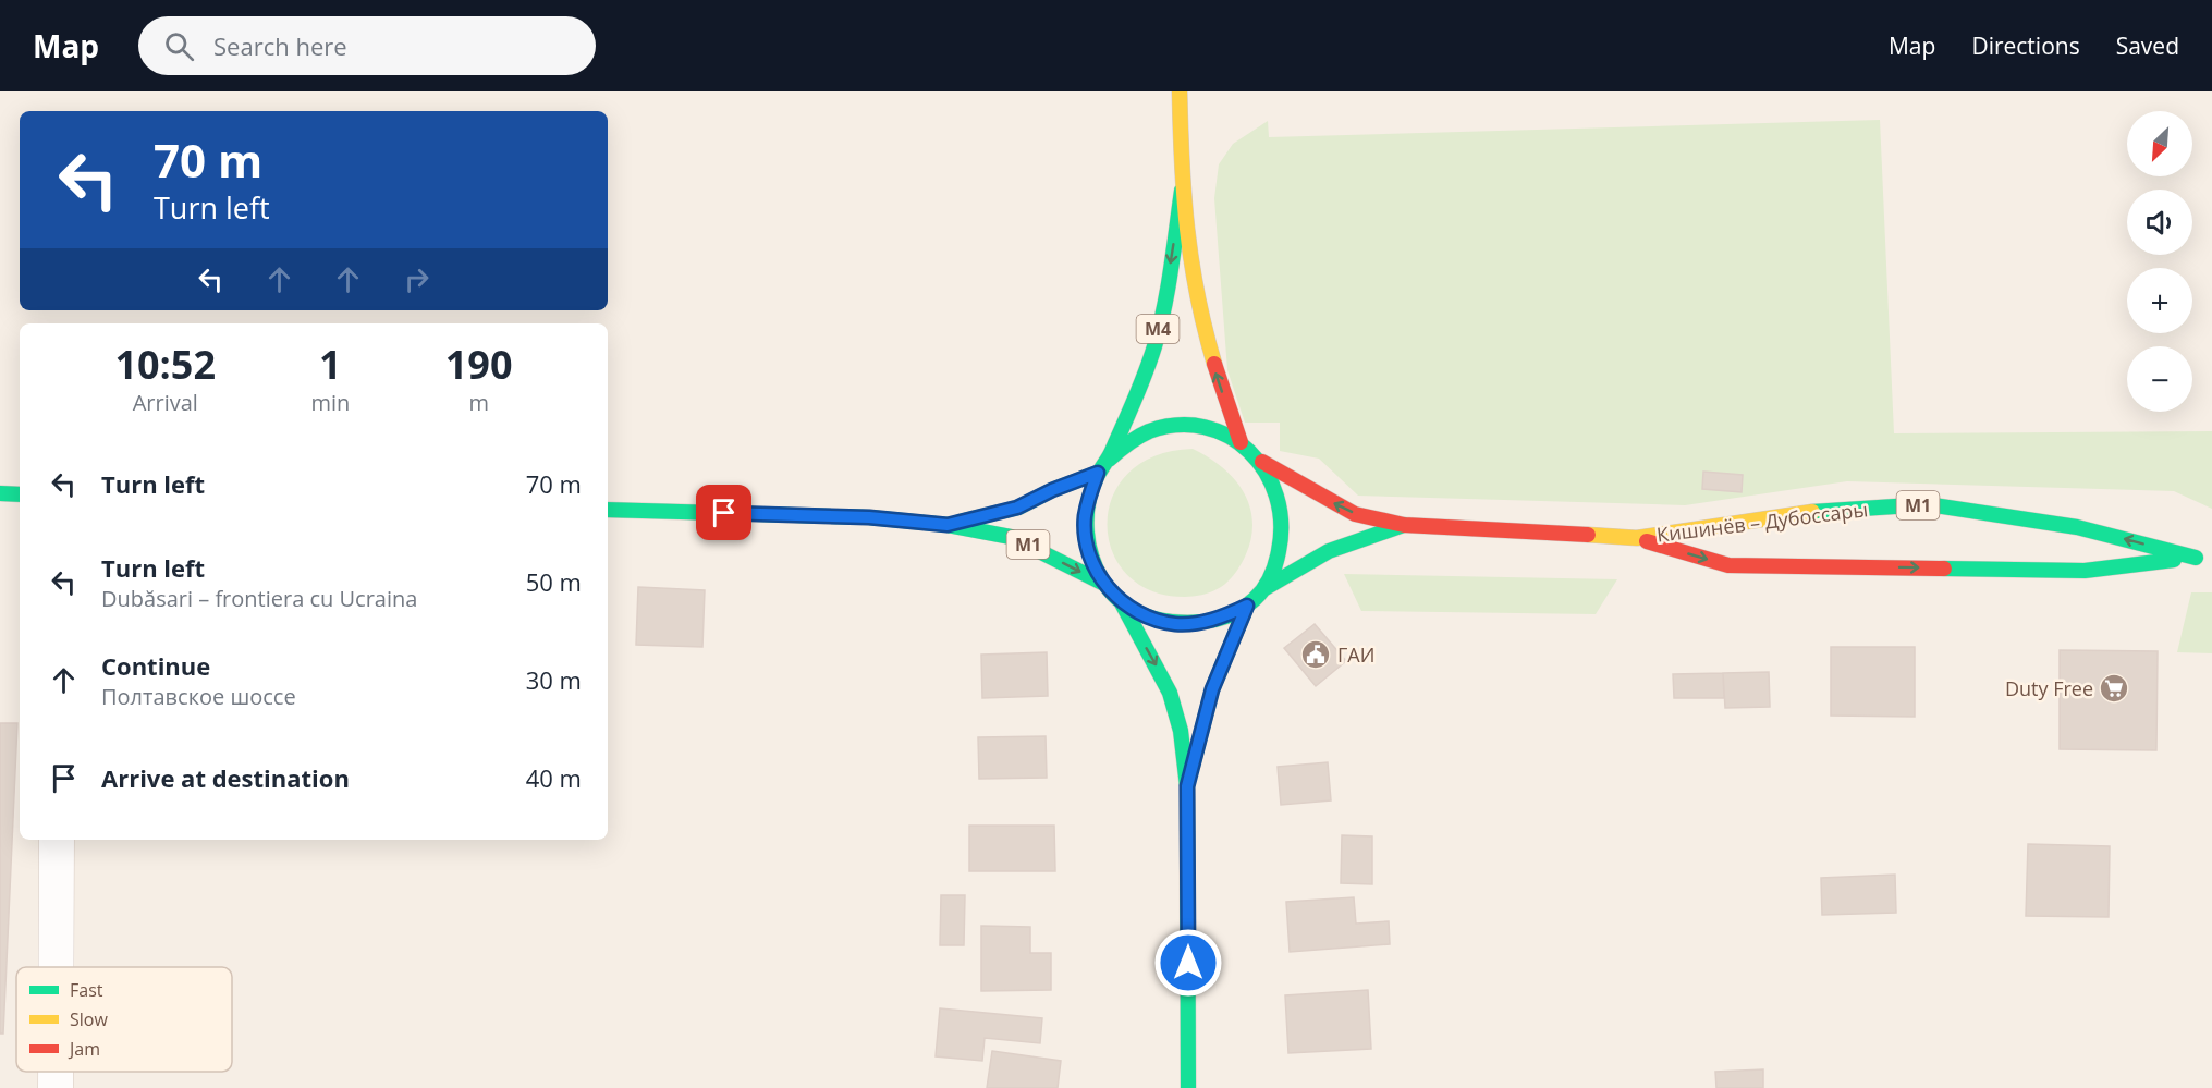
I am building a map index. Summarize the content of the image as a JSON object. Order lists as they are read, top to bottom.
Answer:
{
  "streets": {
    "highway": ["M4", "M1", "Кишинёв – Дубоссары"]
  },
  "crossings": [
    ["M4", "M1"],
    ["M4", "Кишинёв – Дубоссары"],
    ["M1", "Кишинёв – Дубоссары"]
  ],
  "places": {
    "public building": ["ГАИ"],
    "supermarket": ["Duty Free"]
  },
  "legend": ["Fast", "Slow", "Jam"],
  "north": "bottom left",
  "page": {
    "header": "Map",
    "search": "Search here",
    "nav": ["Map", "Directions", "Saved"],
    "map_buttons": ["+", "−"],
    "turn": ["70 m", "Turn left"],
    "eta": [
      "10:52",
      "Arrival",
      "1",
      "min",
      "190",
      "m"
    ],
    "list": [
      {
        "name": "Turn left",
        "value": "70 m"
      },
      {
        "name": "Turn left",
        "note": "Dubăsari – frontiera cu Ucraina",
        "value": "50 m"
      },
      {
        "name": "Continue",
        "note": "Полтавское шоссе",
        "value": "30 m"
      },
      {
        "name": "Arrive at destination",
        "value": "40 m"
      }
    ]
  }
}
